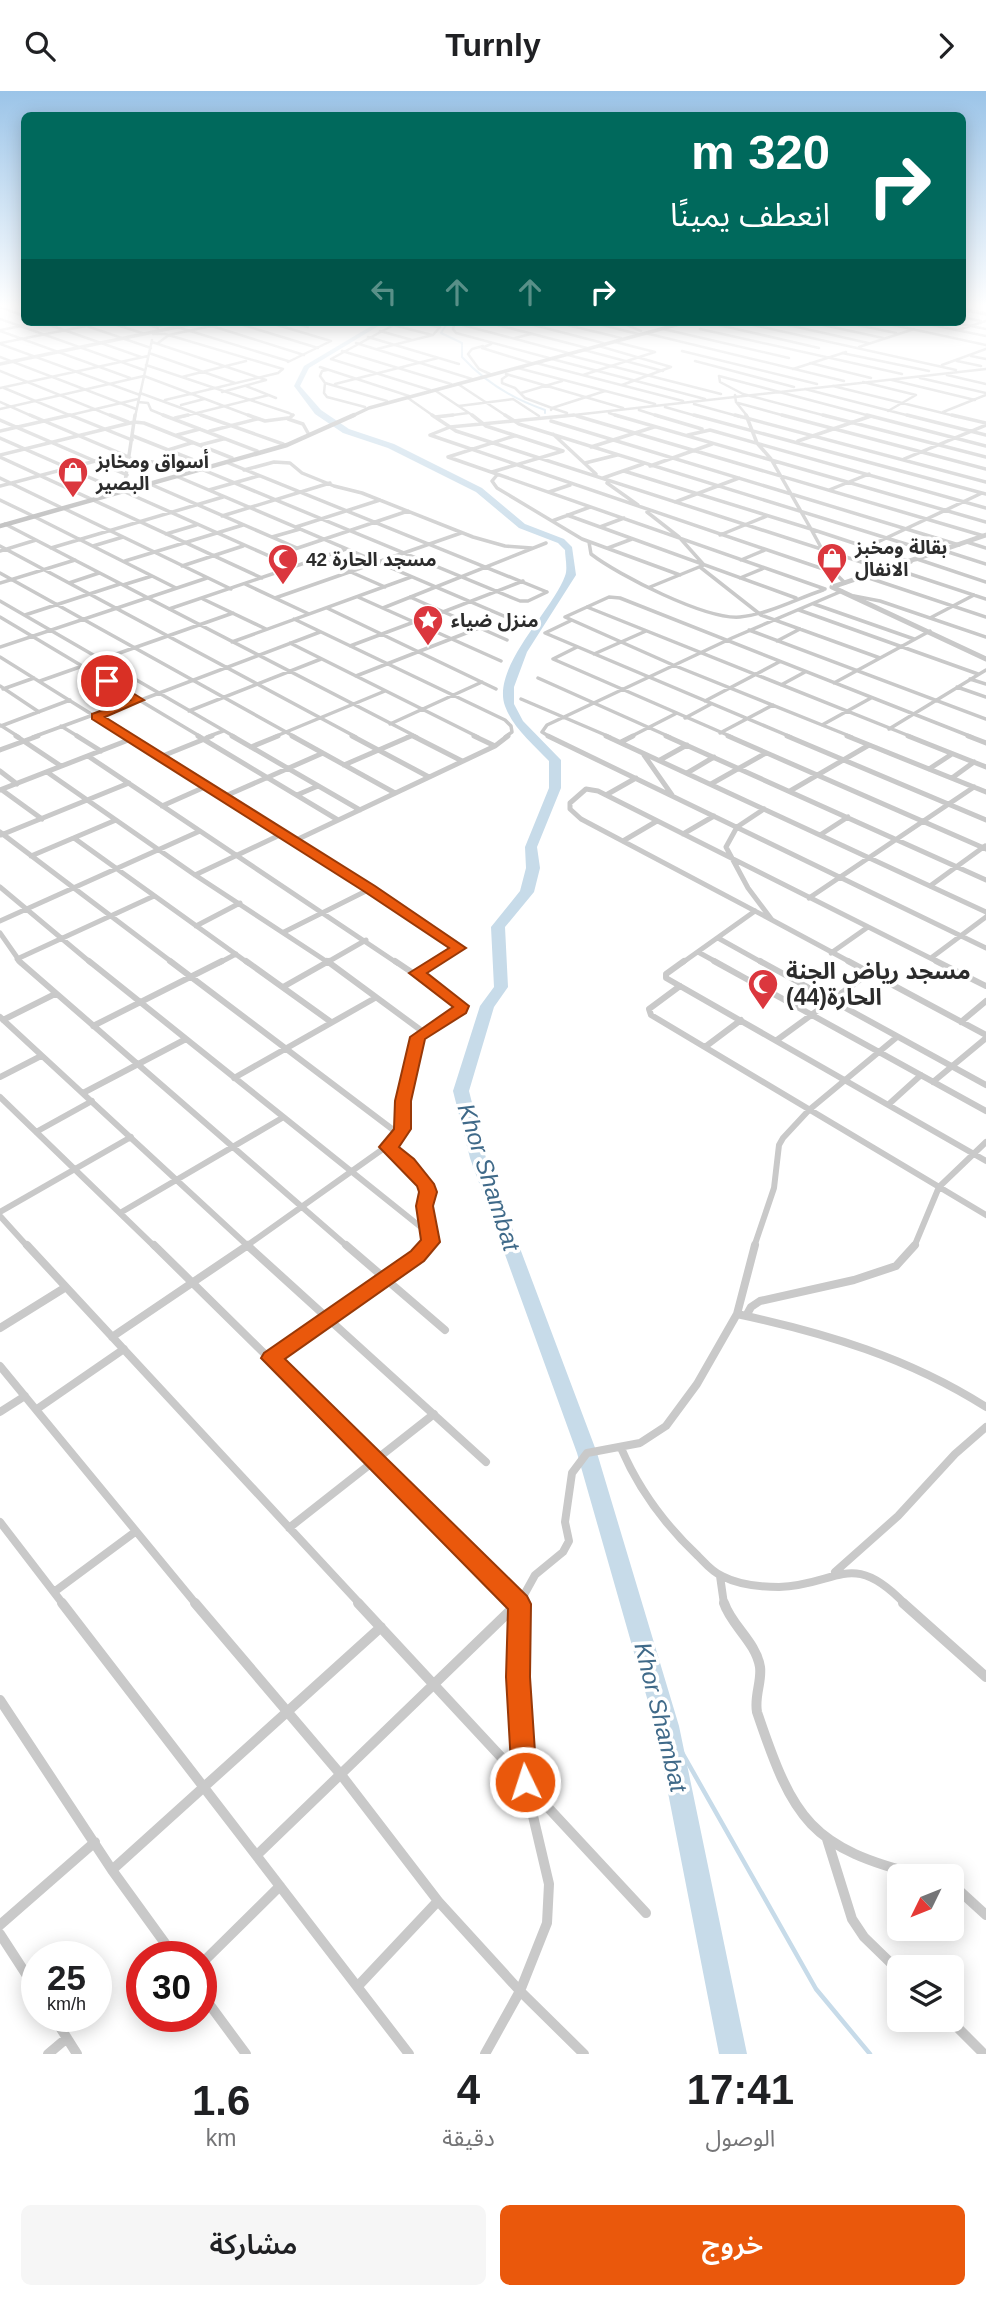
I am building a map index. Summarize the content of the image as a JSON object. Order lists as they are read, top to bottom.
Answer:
{
  "water": ["Khor Shambat"],
  "places": {
    "shop": ["أسواق ومخابز البصير", "بقالة ومخبز الانفال"],
    "mosque": ["مسجد الحارة 42", "مسجد رياض الجنة الحارة(44)"],
    "place": ["منزل ضياء"]
  },
  "north": "bottom left",
  "page": {
    "header": "Turnly",
    "turn": ["320 m", "انعطف يمينًا"],
    "speed": "25 km/h",
    "limit": "30",
    "eta": [
      "17:41",
      "الوصول",
      "4",
      "دقيقة",
      "1.6",
      "km"
    ],
    "buttons": ["خروج", "مشاركة"]
  }
}
